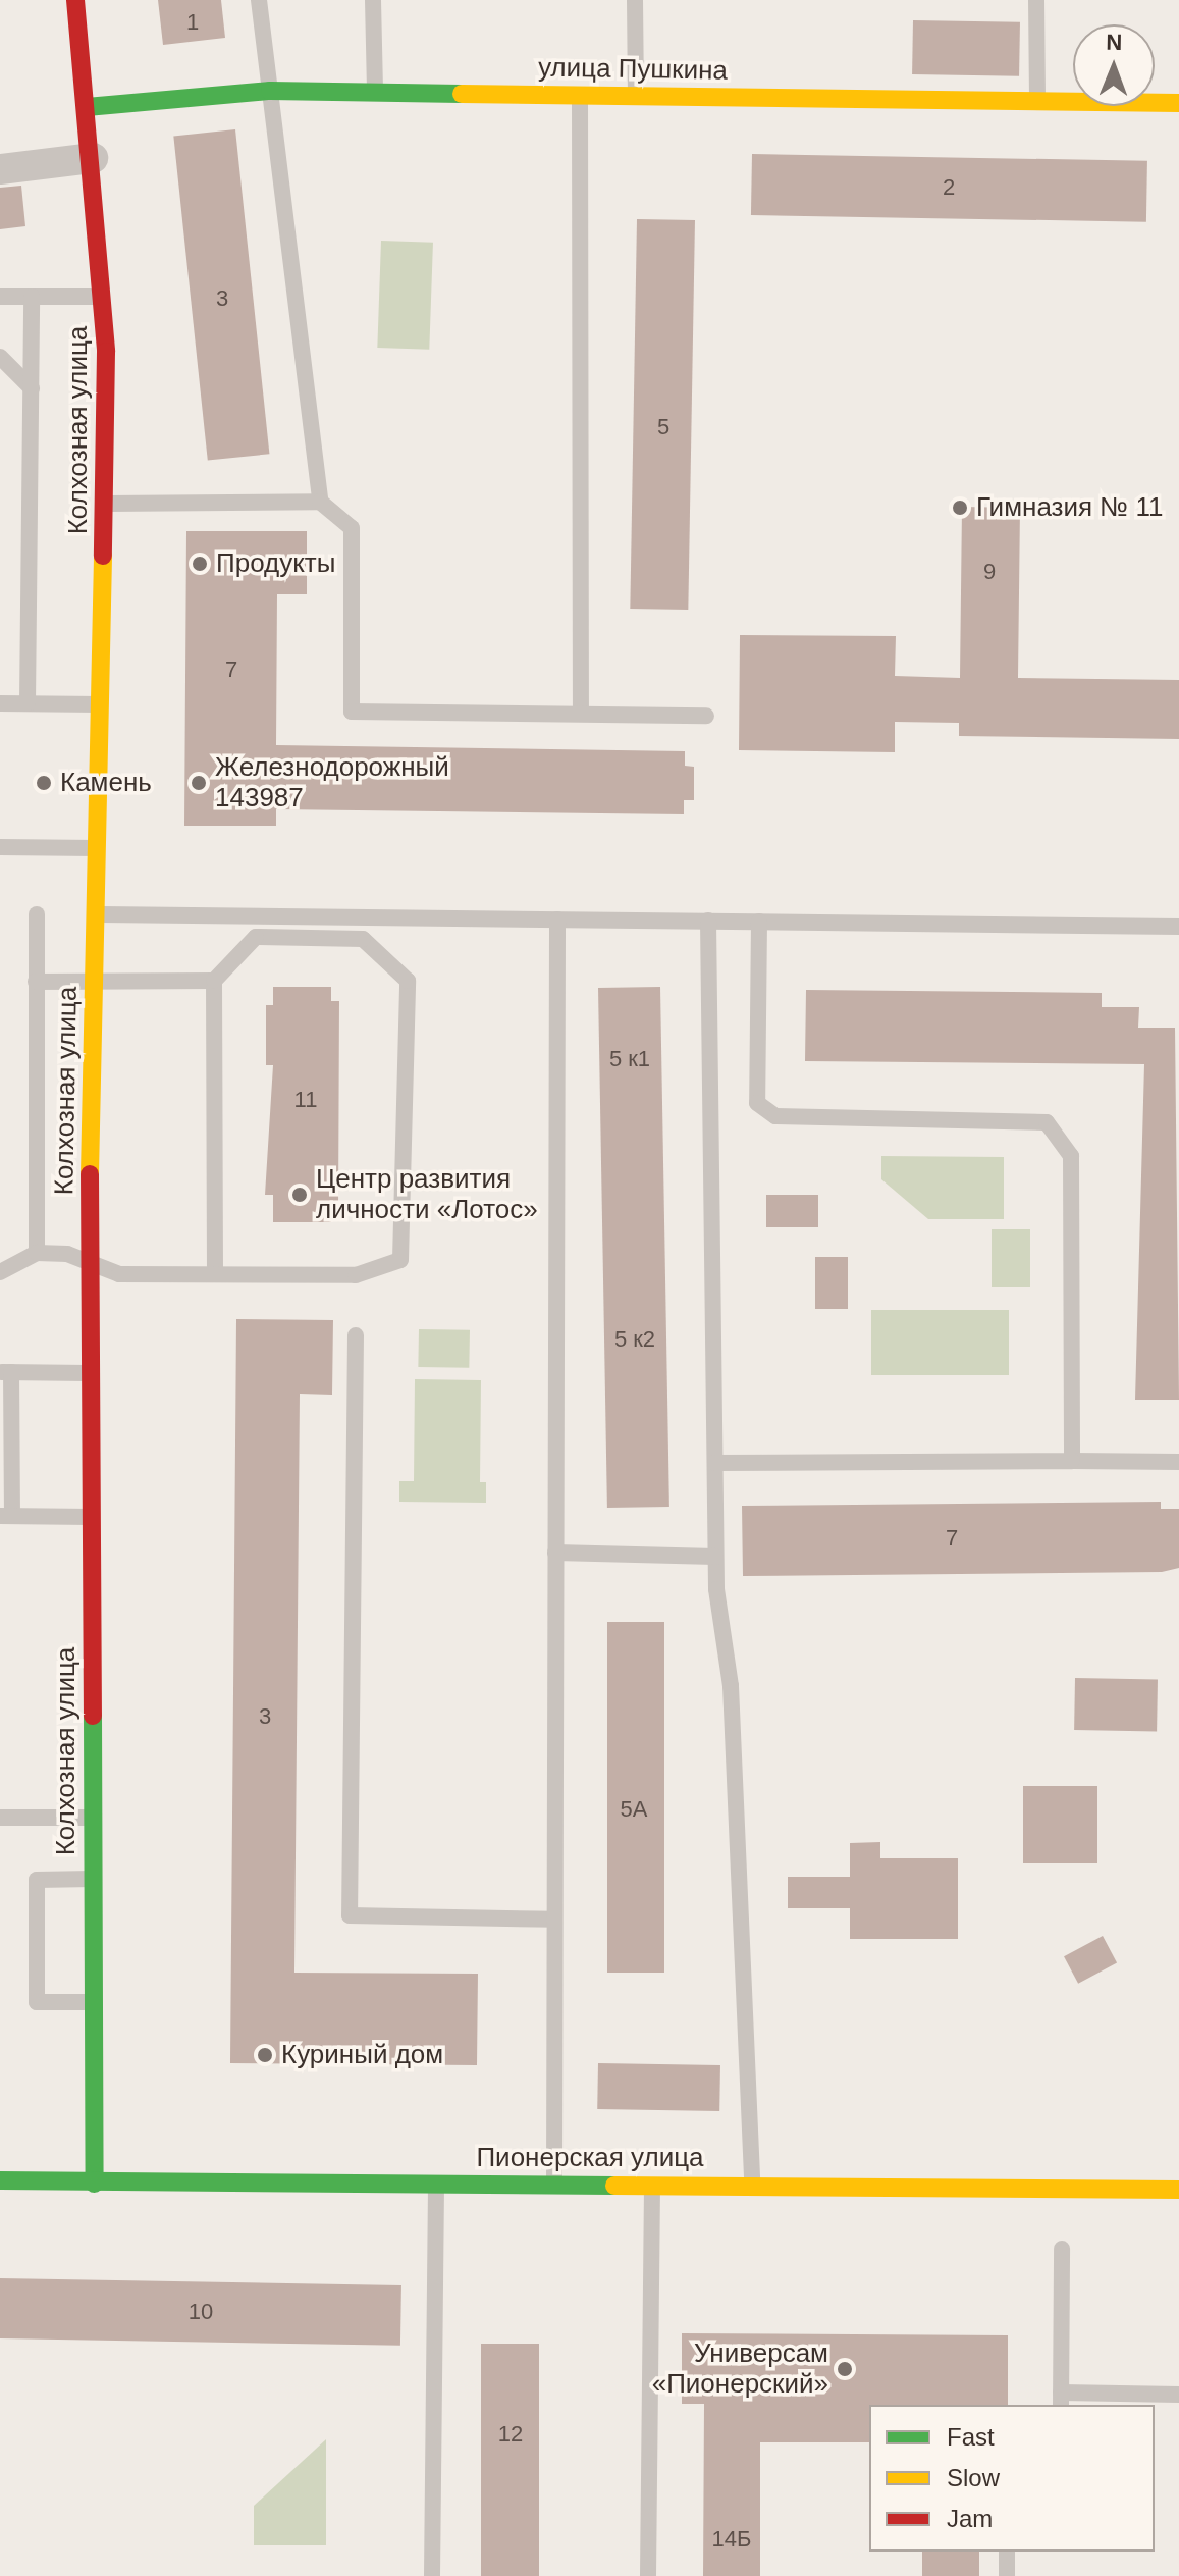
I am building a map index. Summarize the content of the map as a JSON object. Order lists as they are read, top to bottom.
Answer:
{
  "streets": {
    "street": ["улица Пушкина", "Колхозная улица", "Пионерская улица"]
  },
  "crossings": [
    ["улица Пушкина", "Колхозная улица"],
    ["Колхозная улица", "Пионерская улица"]
  ],
  "places": [
    "Гимназия № 11",
    "Продукты",
    "Камень",
    "Железнодорожный 143987",
    "Центр развития личности «Лотос»",
    "Куриный дом",
    "Универсам «Пионерский»"
  ],
  "house_numbers": [
    "1",
    "2",
    "3",
    "5",
    "9",
    "7",
    "5 к1",
    "11",
    "5 к2",
    "7",
    "3",
    "5А",
    "10",
    "12",
    "14Б"
  ],
  "legend": ["Fast", "Slow", "Jam"],
  "north": "top"
}
